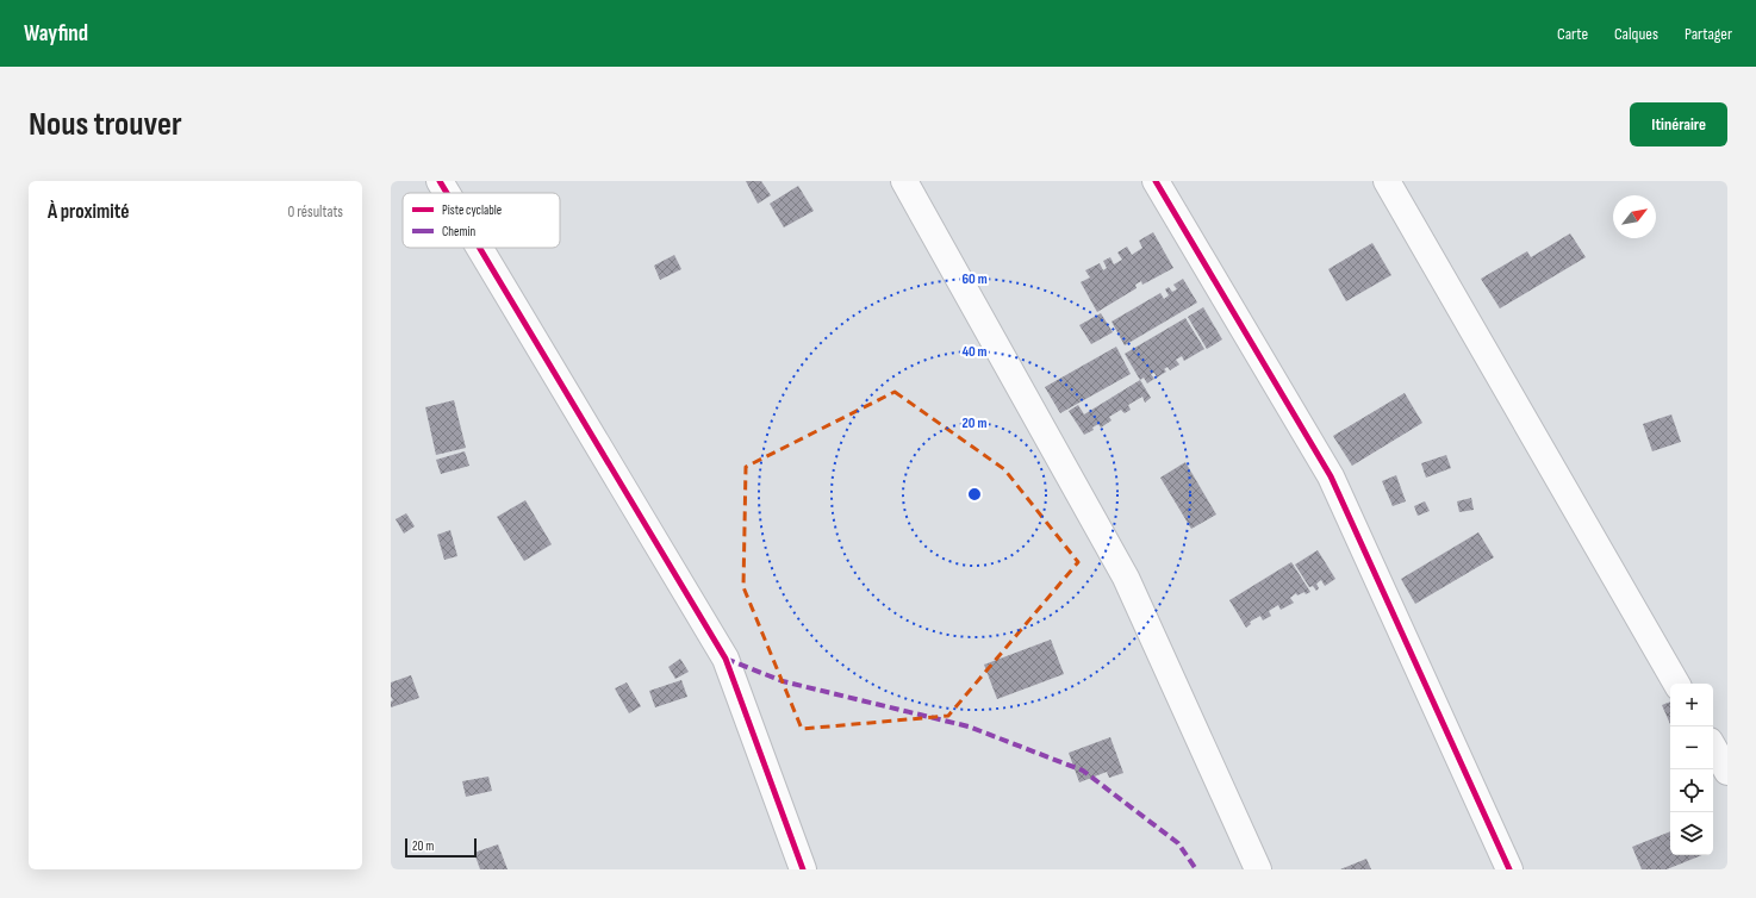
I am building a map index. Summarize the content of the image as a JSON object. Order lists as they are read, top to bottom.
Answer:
{
  "legend": ["Piste cyclable", "Chemin"],
  "scale_bar": "20 m",
  "north": "top right",
  "page": {
    "header": "Wayfind",
    "nav": ["Carte", "Calques", "Partager"],
    "buttons": "Itinéraire",
    "title": "Nous trouver",
    "heading": ["À proximité", "0 résultats"],
    "map_buttons": ["+", "−"],
    "scale": "20 m"
  },
  "rings": ["60 m", "40 m", "20 m"]
}
